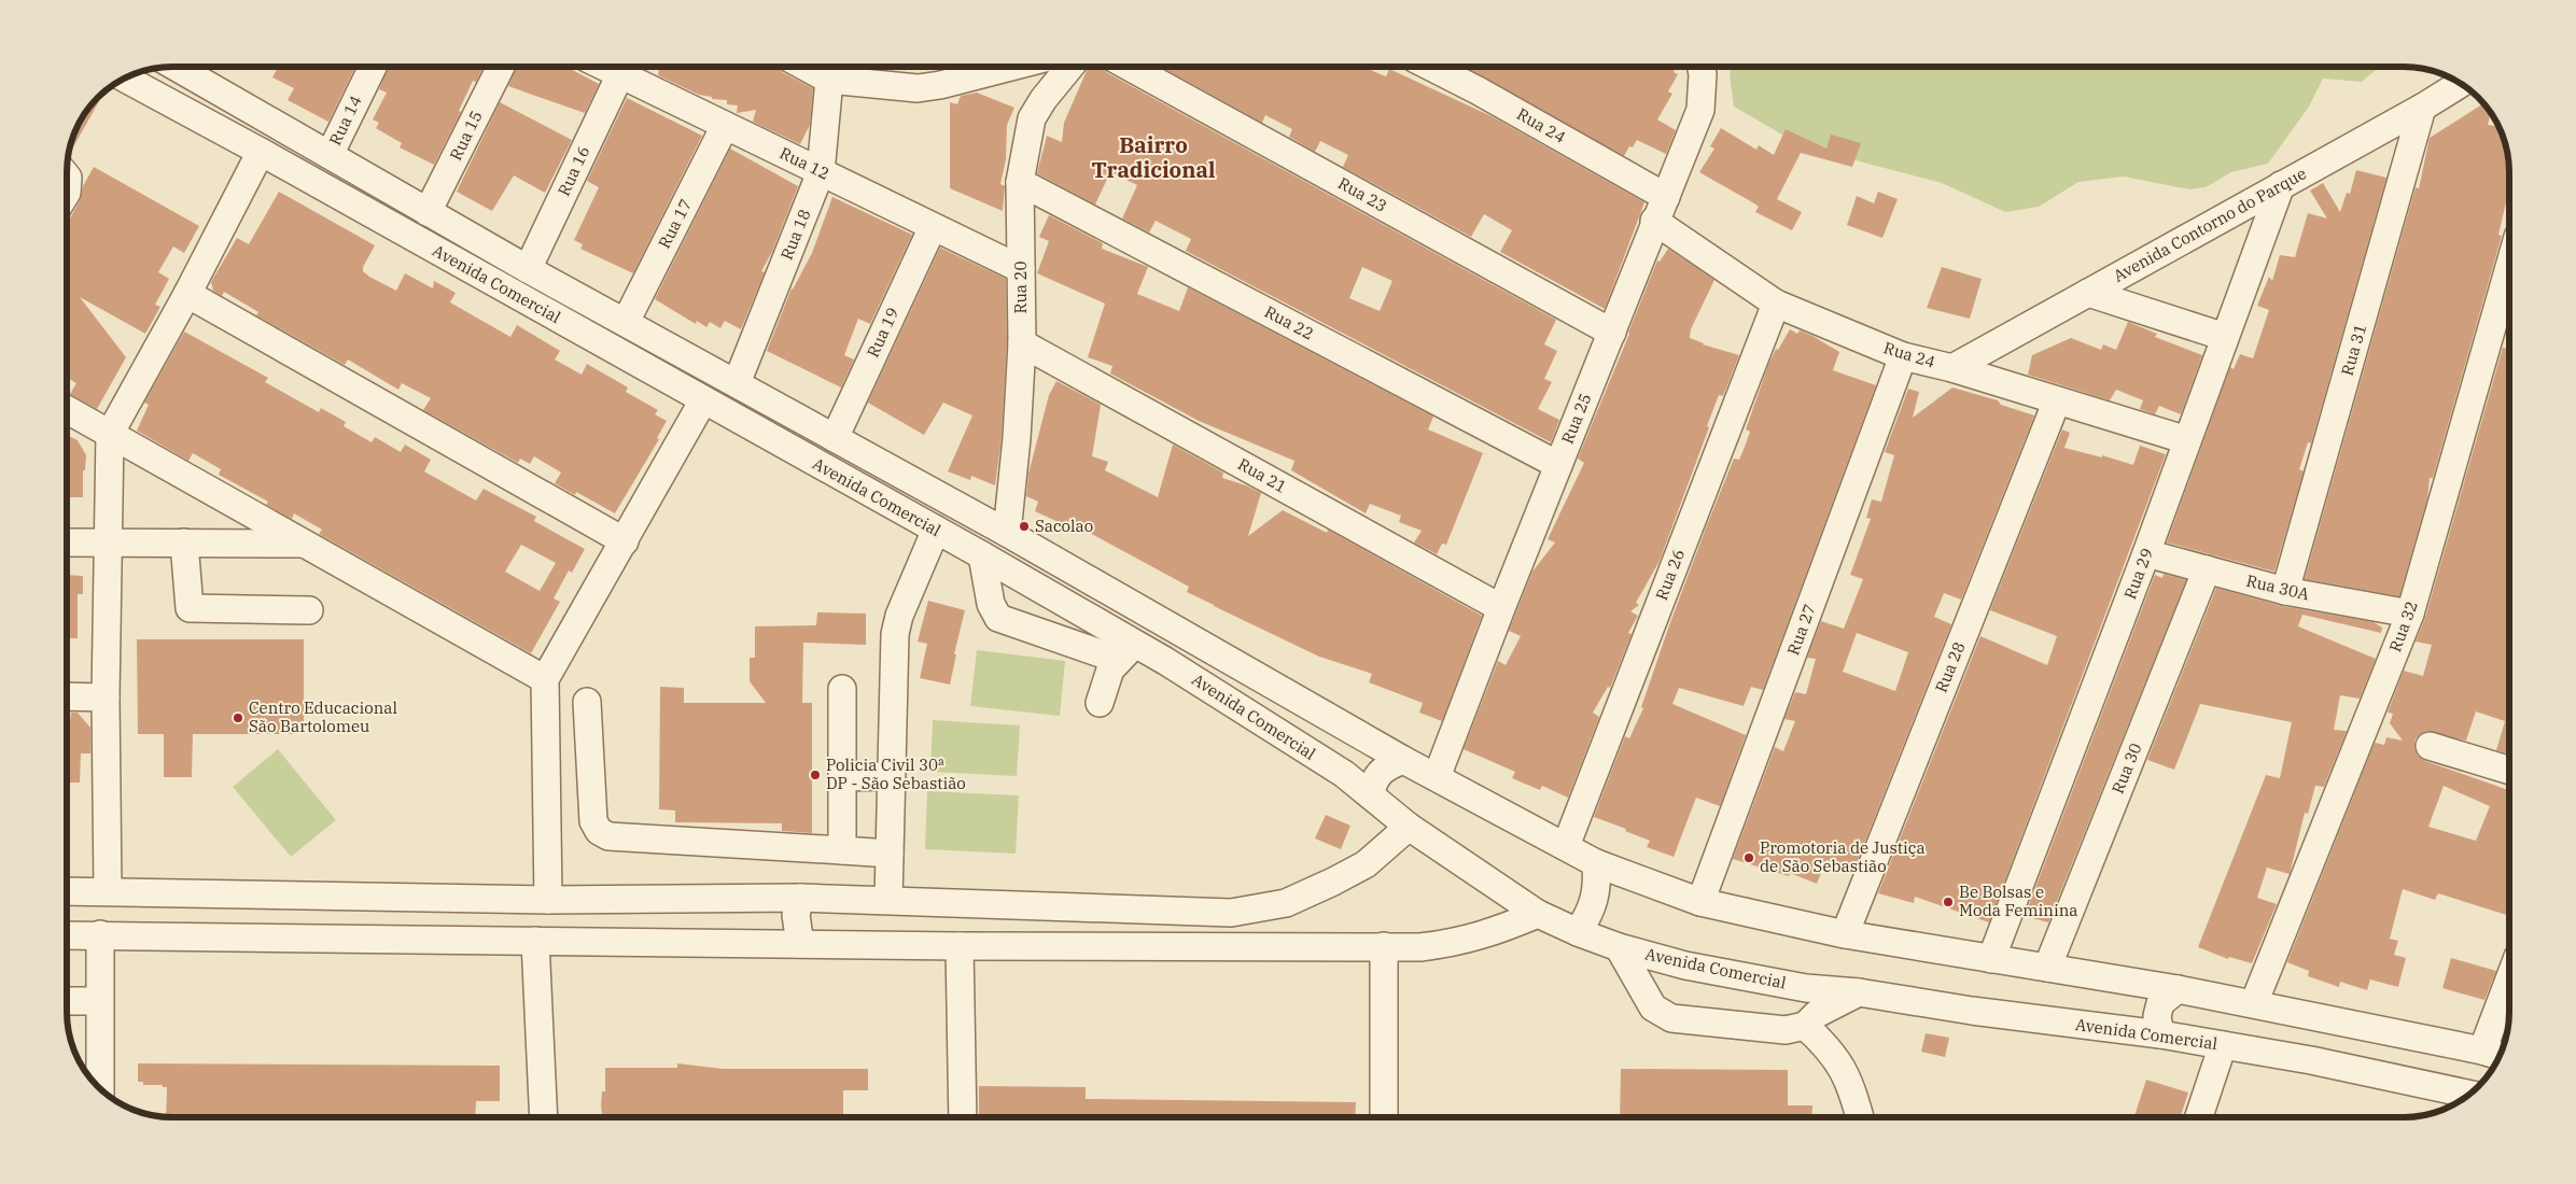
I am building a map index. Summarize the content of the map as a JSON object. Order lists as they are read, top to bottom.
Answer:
{
  "streets": {
    "street": [
      "Rua 14",
      "Rua 24",
      "Rua 15",
      "Rua 12",
      "Rua 16",
      "Rua 23",
      "Rua 17",
      "Avenida Contorno do Parque",
      "Rua 18",
      "Avenida Comercial",
      "Rua 20",
      "Rua 22",
      "Rua 19",
      "Rua 31",
      "Rua 25",
      "Rua 21",
      "Rua 29",
      "Rua 26",
      "Rua 30A",
      "Rua 32",
      "Rua 27",
      "Rua 28",
      "Rua 30"
    ]
  },
  "crossings": [
    ["Rua 14", "Avenida Comercial"],
    ["Rua 24", "Avenida Contorno do Parque"],
    ["Rua 24", "Rua 25"],
    ["Rua 24", "Rua 29"],
    ["Rua 24", "Rua 26"],
    ["Rua 24", "Rua 27"],
    ["Rua 24", "Rua 28"],
    ["Rua 15", "Avenida Comercial"],
    ["Rua 12", "Rua 16"],
    ["Rua 12", "Rua 17"],
    ["Rua 12", "Rua 18"],
    ["Rua 12", "Rua 20"],
    ["Rua 12", "Rua 19"],
    ["Rua 16", "Avenida Comercial"],
    ["Rua 23", "Rua 25"],
    ["Rua 17", "Avenida Comercial"],
    ["Avenida Contorno do Parque", "Rua 31"],
    ["Avenida Contorno do Parque", "Rua 29"],
    ["Rua 18", "Avenida Comercial"],
    ["Avenida Comercial", "Rua 20"],
    ["Avenida Comercial", "Rua 19"],
    ["Avenida Comercial", "Rua 25"],
    ["Avenida Comercial", "Rua 29"],
    ["Avenida Comercial", "Rua 26"],
    ["Avenida Comercial", "Rua 32"],
    ["Avenida Comercial", "Rua 27"],
    ["Avenida Comercial", "Rua 28"],
    ["Avenida Comercial", "Rua 30"],
    ["Rua 20", "Rua 22"],
    ["Rua 20", "Rua 21"],
    ["Rua 22", "Rua 25"],
    ["Rua 31", "Rua 30A"],
    ["Rua 25", "Rua 21"],
    ["Rua 29", "Rua 30A"],
    ["Rua 30A", "Rua 32"],
    ["Rua 30A", "Rua 30"]
  ],
  "districts": ["Bairro Tradicional"],
  "places": [
    "Sacolao",
    "Centro Educacional São Bartolomeu",
    "Policia Civil 30ª DP - São Sebastião",
    "Promotoria de Justiça de São Sebastião",
    "Be Bolsas e Moda Feminina"
  ]
}
